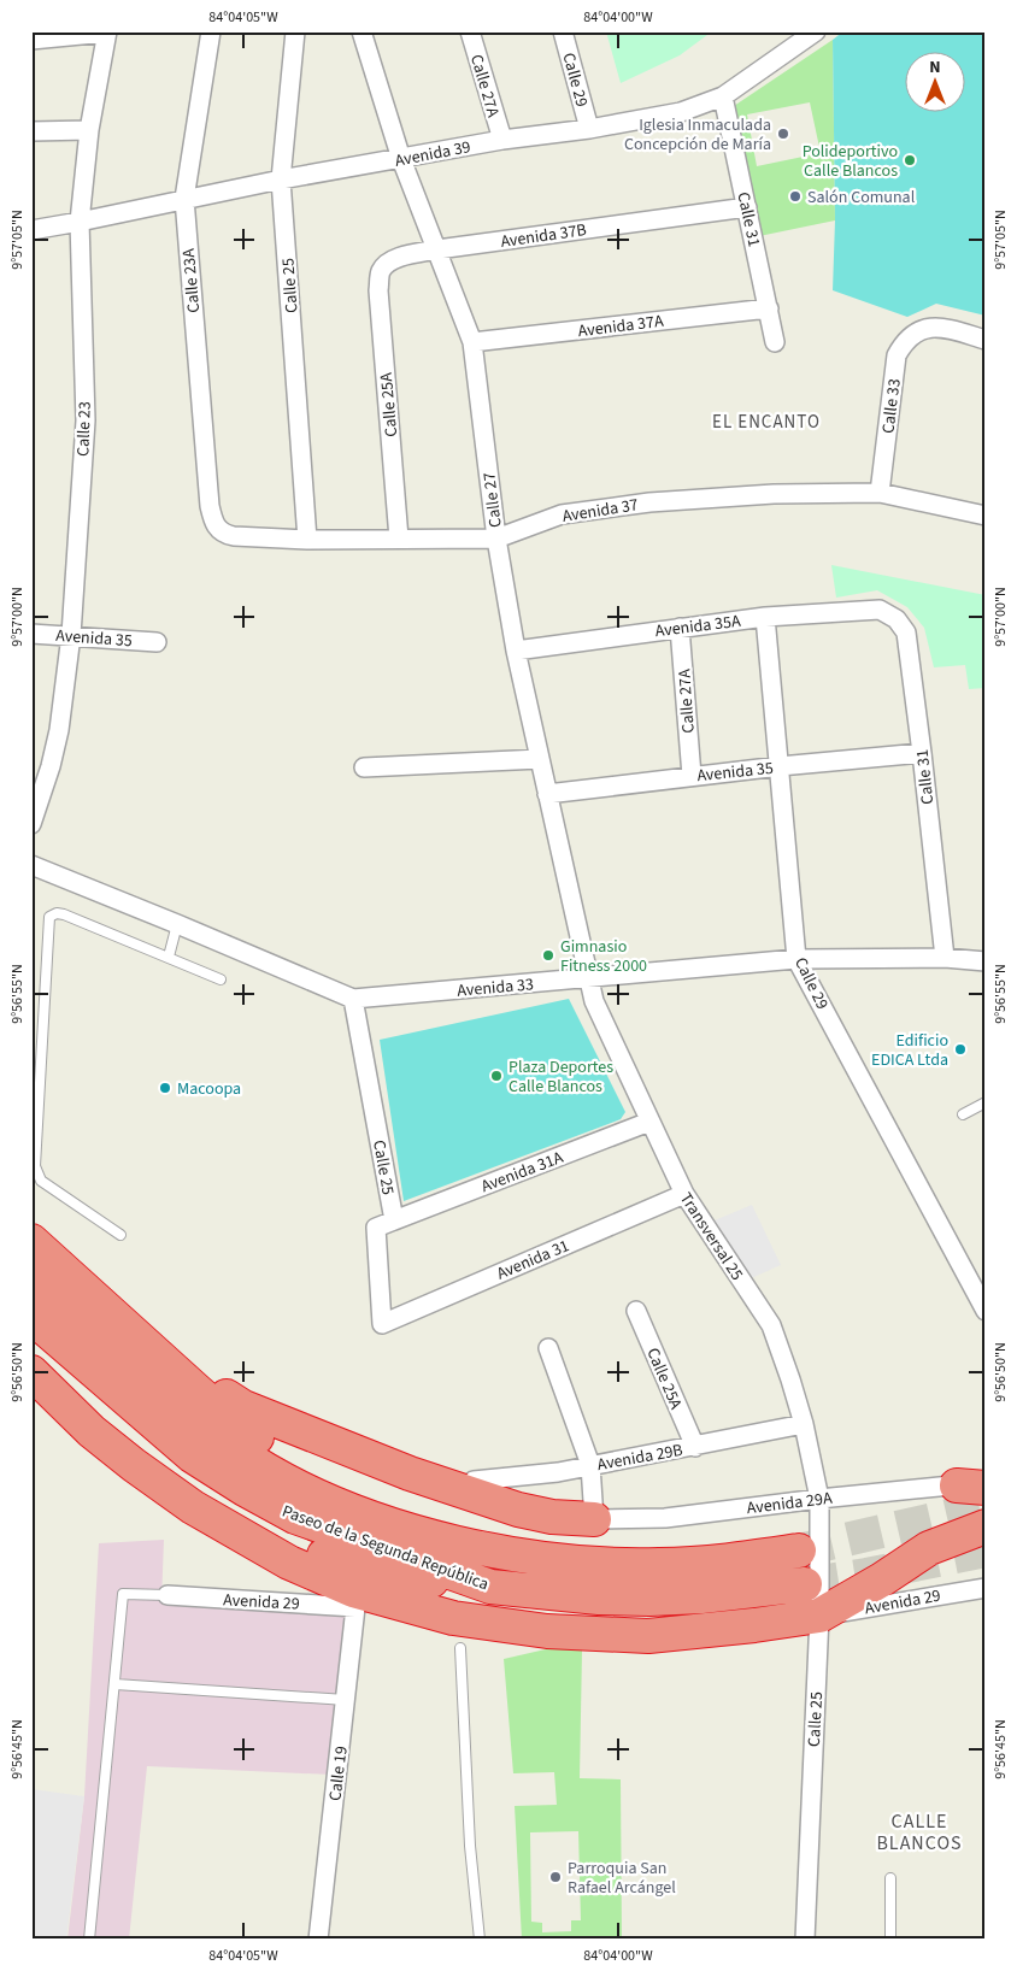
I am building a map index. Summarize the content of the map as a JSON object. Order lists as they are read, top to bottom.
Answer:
{
  "streets": {
    "highway": ["Paseo de la Segunda República"],
    "street": [
      "Calle 29",
      "Calle 27A",
      "Avenida 39",
      "Calle 31",
      "Avenida 37B",
      "Calle 23A",
      "Calle 25",
      "Avenida 37A",
      "Calle 25A",
      "Calle 33",
      "Calle 23",
      "Calle 27",
      "Avenida 37",
      "Avenida 35A",
      "Avenida 35",
      "Avenida 33",
      "Avenida 31A",
      "Transversal 25",
      "Avenida 31",
      "Avenida 29B",
      "Avenida 29A",
      "Avenida 29",
      "Calle 19"
    ]
  },
  "crossings": [
    ["Calle 29", "Avenida 39"],
    ["Calle 29", "Avenida 35A"],
    ["Calle 29", "Avenida 35"],
    ["Calle 29", "Avenida 33"],
    ["Calle 27A", "Avenida 39"],
    ["Calle 27A", "Avenida 35A"],
    ["Calle 27A", "Avenida 35"],
    ["Avenida 39", "Calle 31"],
    ["Avenida 39", "Calle 23A"],
    ["Avenida 39", "Calle 25"],
    ["Avenida 39", "Calle 23"],
    ["Avenida 39", "Calle 27"],
    ["Calle 31", "Avenida 37B"],
    ["Calle 31", "Avenida 37A"],
    ["Calle 31", "Avenida 35A"],
    ["Calle 31", "Avenida 35"],
    ["Calle 31", "Avenida 33"],
    ["Avenida 37B", "Calle 25A"],
    ["Avenida 37B", "Calle 27"],
    ["Calle 23A", "Avenida 37"],
    ["Calle 25", "Avenida 37"],
    ["Calle 25", "Avenida 33"],
    ["Calle 25", "Avenida 31A"],
    ["Calle 25", "Transversal 25"],
    ["Calle 25", "Avenida 31"],
    ["Calle 25", "Avenida 29A"],
    ["Calle 25", "Avenida 29"],
    ["Avenida 37A", "Calle 27"],
    ["Calle 25A", "Avenida 37"],
    ["Calle 25A", "Avenida 29B"],
    ["Calle 33", "Avenida 37"],
    ["Calle 23", "Avenida 35"],
    ["Calle 27", "Avenida 37"],
    ["Calle 27", "Avenida 35A"],
    ["Calle 27", "Avenida 35"],
    ["Calle 27", "Avenida 33"],
    ["Calle 27", "Transversal 25"],
    ["Avenida 33", "Transversal 25"],
    ["Avenida 31A", "Transversal 25"],
    ["Avenida 31A", "Avenida 31"],
    ["Transversal 25", "Avenida 31"],
    ["Transversal 25", "Avenida 29B"],
    ["Transversal 25", "Avenida 29A"],
    ["Avenida 29", "Calle 19"]
  ],
  "districts": ["EL ENCANTO", "CALLE BLANCOS"],
  "places": [
    "Iglesia Inmaculada Concepción de María",
    "Polideportivo Calle Blancos",
    "Salón Comunal",
    "Gimnasio Fitness 2000",
    "Edificio EDICA Ltda",
    "Plaza Deportes Calle Blancos",
    "Macoopa",
    "Parroquia San Rafael Arcángel"
  ],
  "north": "top",
  "coordinates": [
    "84°04'05\"W",
    "84°04'00\"W",
    "9°57'05\"N",
    "9°57'00\"N",
    "9°56'55\"N",
    "9°56'50\"N",
    "9°56'45\"N"
  ]
}
